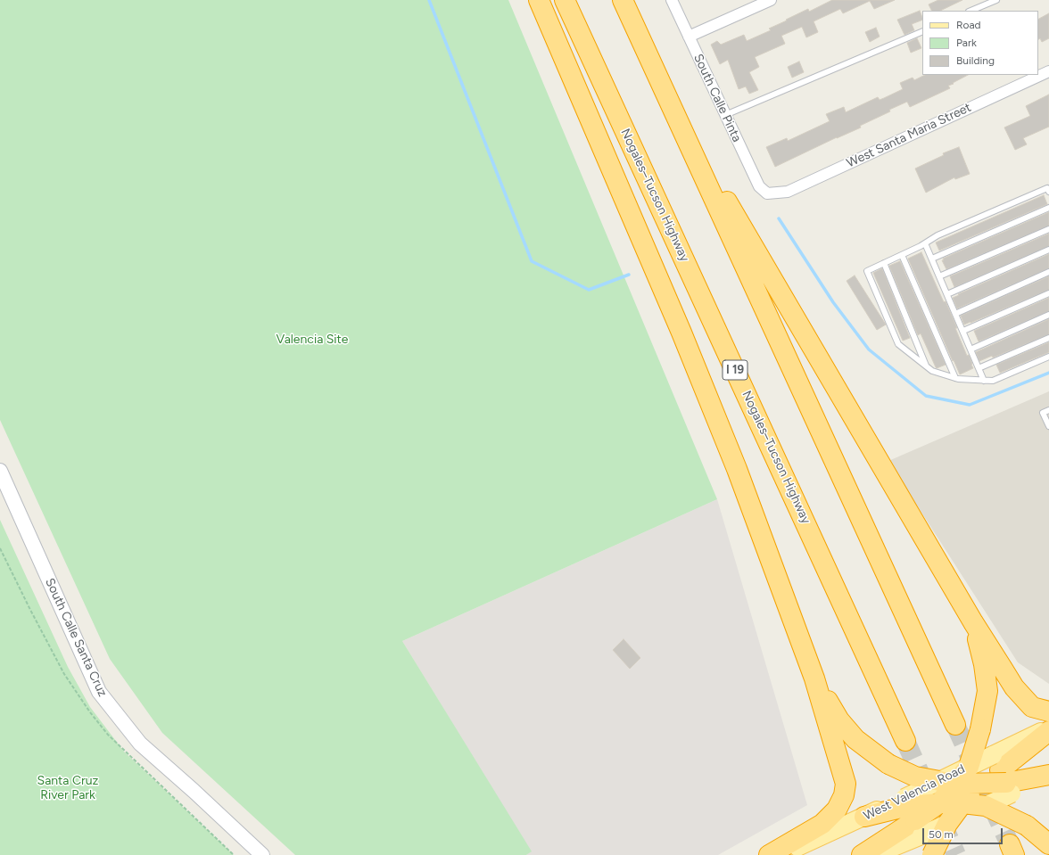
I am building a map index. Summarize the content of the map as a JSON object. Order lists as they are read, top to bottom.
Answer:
{
  "streets": {
    "highway": ["Nogales–Tucson Highway", "I 19"],
    "main road": ["West Valencia Road"],
    "street": ["South Calle Pinta", "West Santa Maria Street", "South Calle Santa Cruz"]
  },
  "crossings": [
    ["South Calle Pinta", "West Santa Maria Street"]
  ],
  "parks": ["Valencia Site", "Santa Cruz River Park"],
  "legend": ["Road", "Park", "Building"],
  "scale_bar": "50 m"
}
